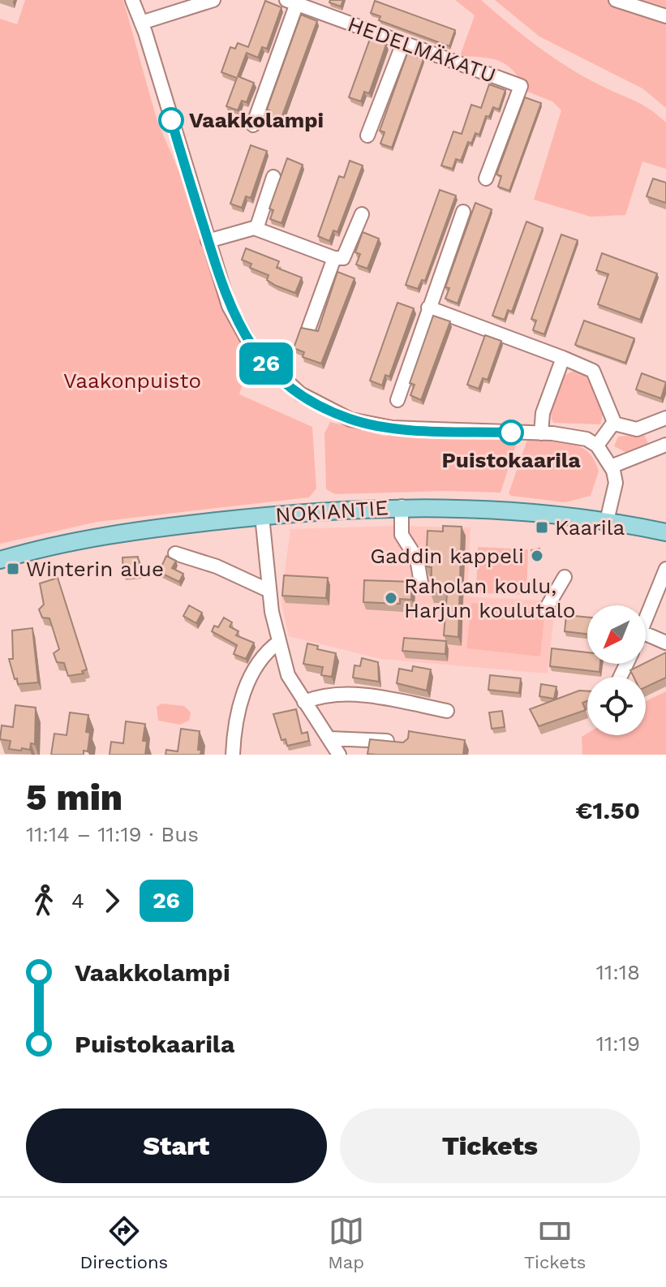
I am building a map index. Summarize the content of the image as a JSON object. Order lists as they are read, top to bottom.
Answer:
{
  "streets": {
    "main road": ["NOKIANTIE"],
    "street": ["HEDELMÄKATU"]
  },
  "parks": ["Vaakonpuisto"],
  "places": {
    "other": [
      "Vaakkolampi",
      "Puistokaarila",
      "Gaddin kappeli",
      "Raholan koulu, Harjun koulutalo"
    ],
    "transit": ["Kaarila", "Winterin alue"]
  },
  "lines": ["bus line 26"],
  "north": "bottom left",
  "page": {
    "on_map": "26",
    "heading": ["5 min", "11:14 – 11:19 · Bus", "€1.50"],
    "legs": ["4", "26"],
    "list": [
      {
        "name": "Vaakkolampi",
        "value": "11:18"
      },
      {
        "name": "Puistokaarila",
        "value": "11:19"
      }
    ],
    "buttons": ["Start", "Tickets"],
    "tabs": ["Directions", "Map", "Tickets"]
  }
}
